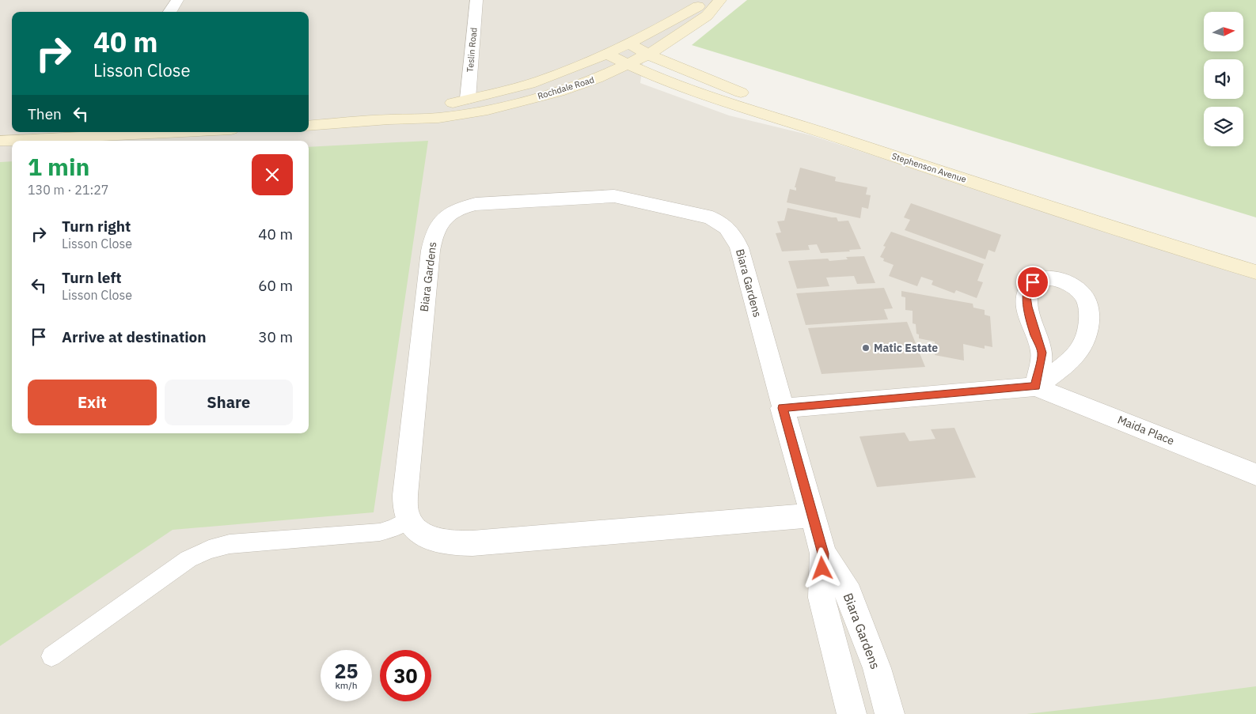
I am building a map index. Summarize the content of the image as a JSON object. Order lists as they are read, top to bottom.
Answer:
{
  "streets": {
    "main road": ["Rochdale Road", "Stephenson Avenue"],
    "street": ["Teslin Road", "Biara Gardens", "Maida Place"]
  },
  "crossings": [
    ["Teslin Road", "Rochdale Road"],
    ["Rochdale Road", "Stephenson Avenue"]
  ],
  "places": ["Matic Estate"],
  "north": "right",
  "page": {
    "turn": ["40 m", "Lisson Close"],
    "then": "Then",
    "heading": ["1 min", "130 m · 21:27"],
    "list": [
      {
        "name": "Turn right",
        "note": "Lisson Close",
        "value": "40 m"
      },
      {
        "name": "Turn left",
        "note": "Lisson Close",
        "value": "60 m"
      },
      {
        "name": "Arrive at destination",
        "value": "30 m"
      }
    ],
    "buttons": ["Exit", "Share"],
    "speed": "25 km/h",
    "limit": "30"
  }
}
